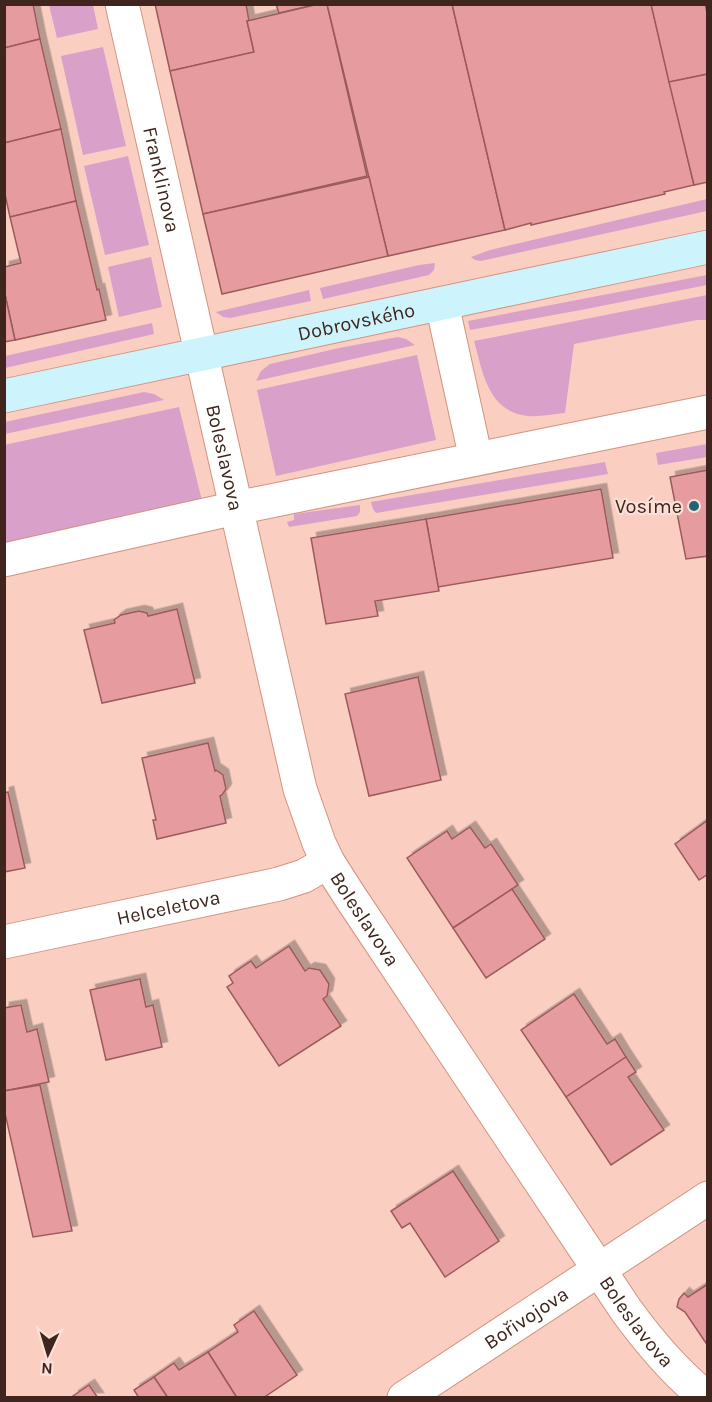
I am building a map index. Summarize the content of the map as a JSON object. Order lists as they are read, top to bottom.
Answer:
{
  "streets": {
    "main road": ["Dobrovského"],
    "street": [
      "Franklinova",
      "Boleslavova",
      "Helceletova",
      "Bořivojova"
    ]
  },
  "crossings": [
    ["Franklinova", "Dobrovského"],
    ["Franklinova", "Boleslavova"],
    ["Dobrovského", "Boleslavova"],
    ["Boleslavova", "Helceletova"],
    ["Boleslavova", "Bořivojova"]
  ],
  "places": ["Vosíme"],
  "north": "bottom"
}
